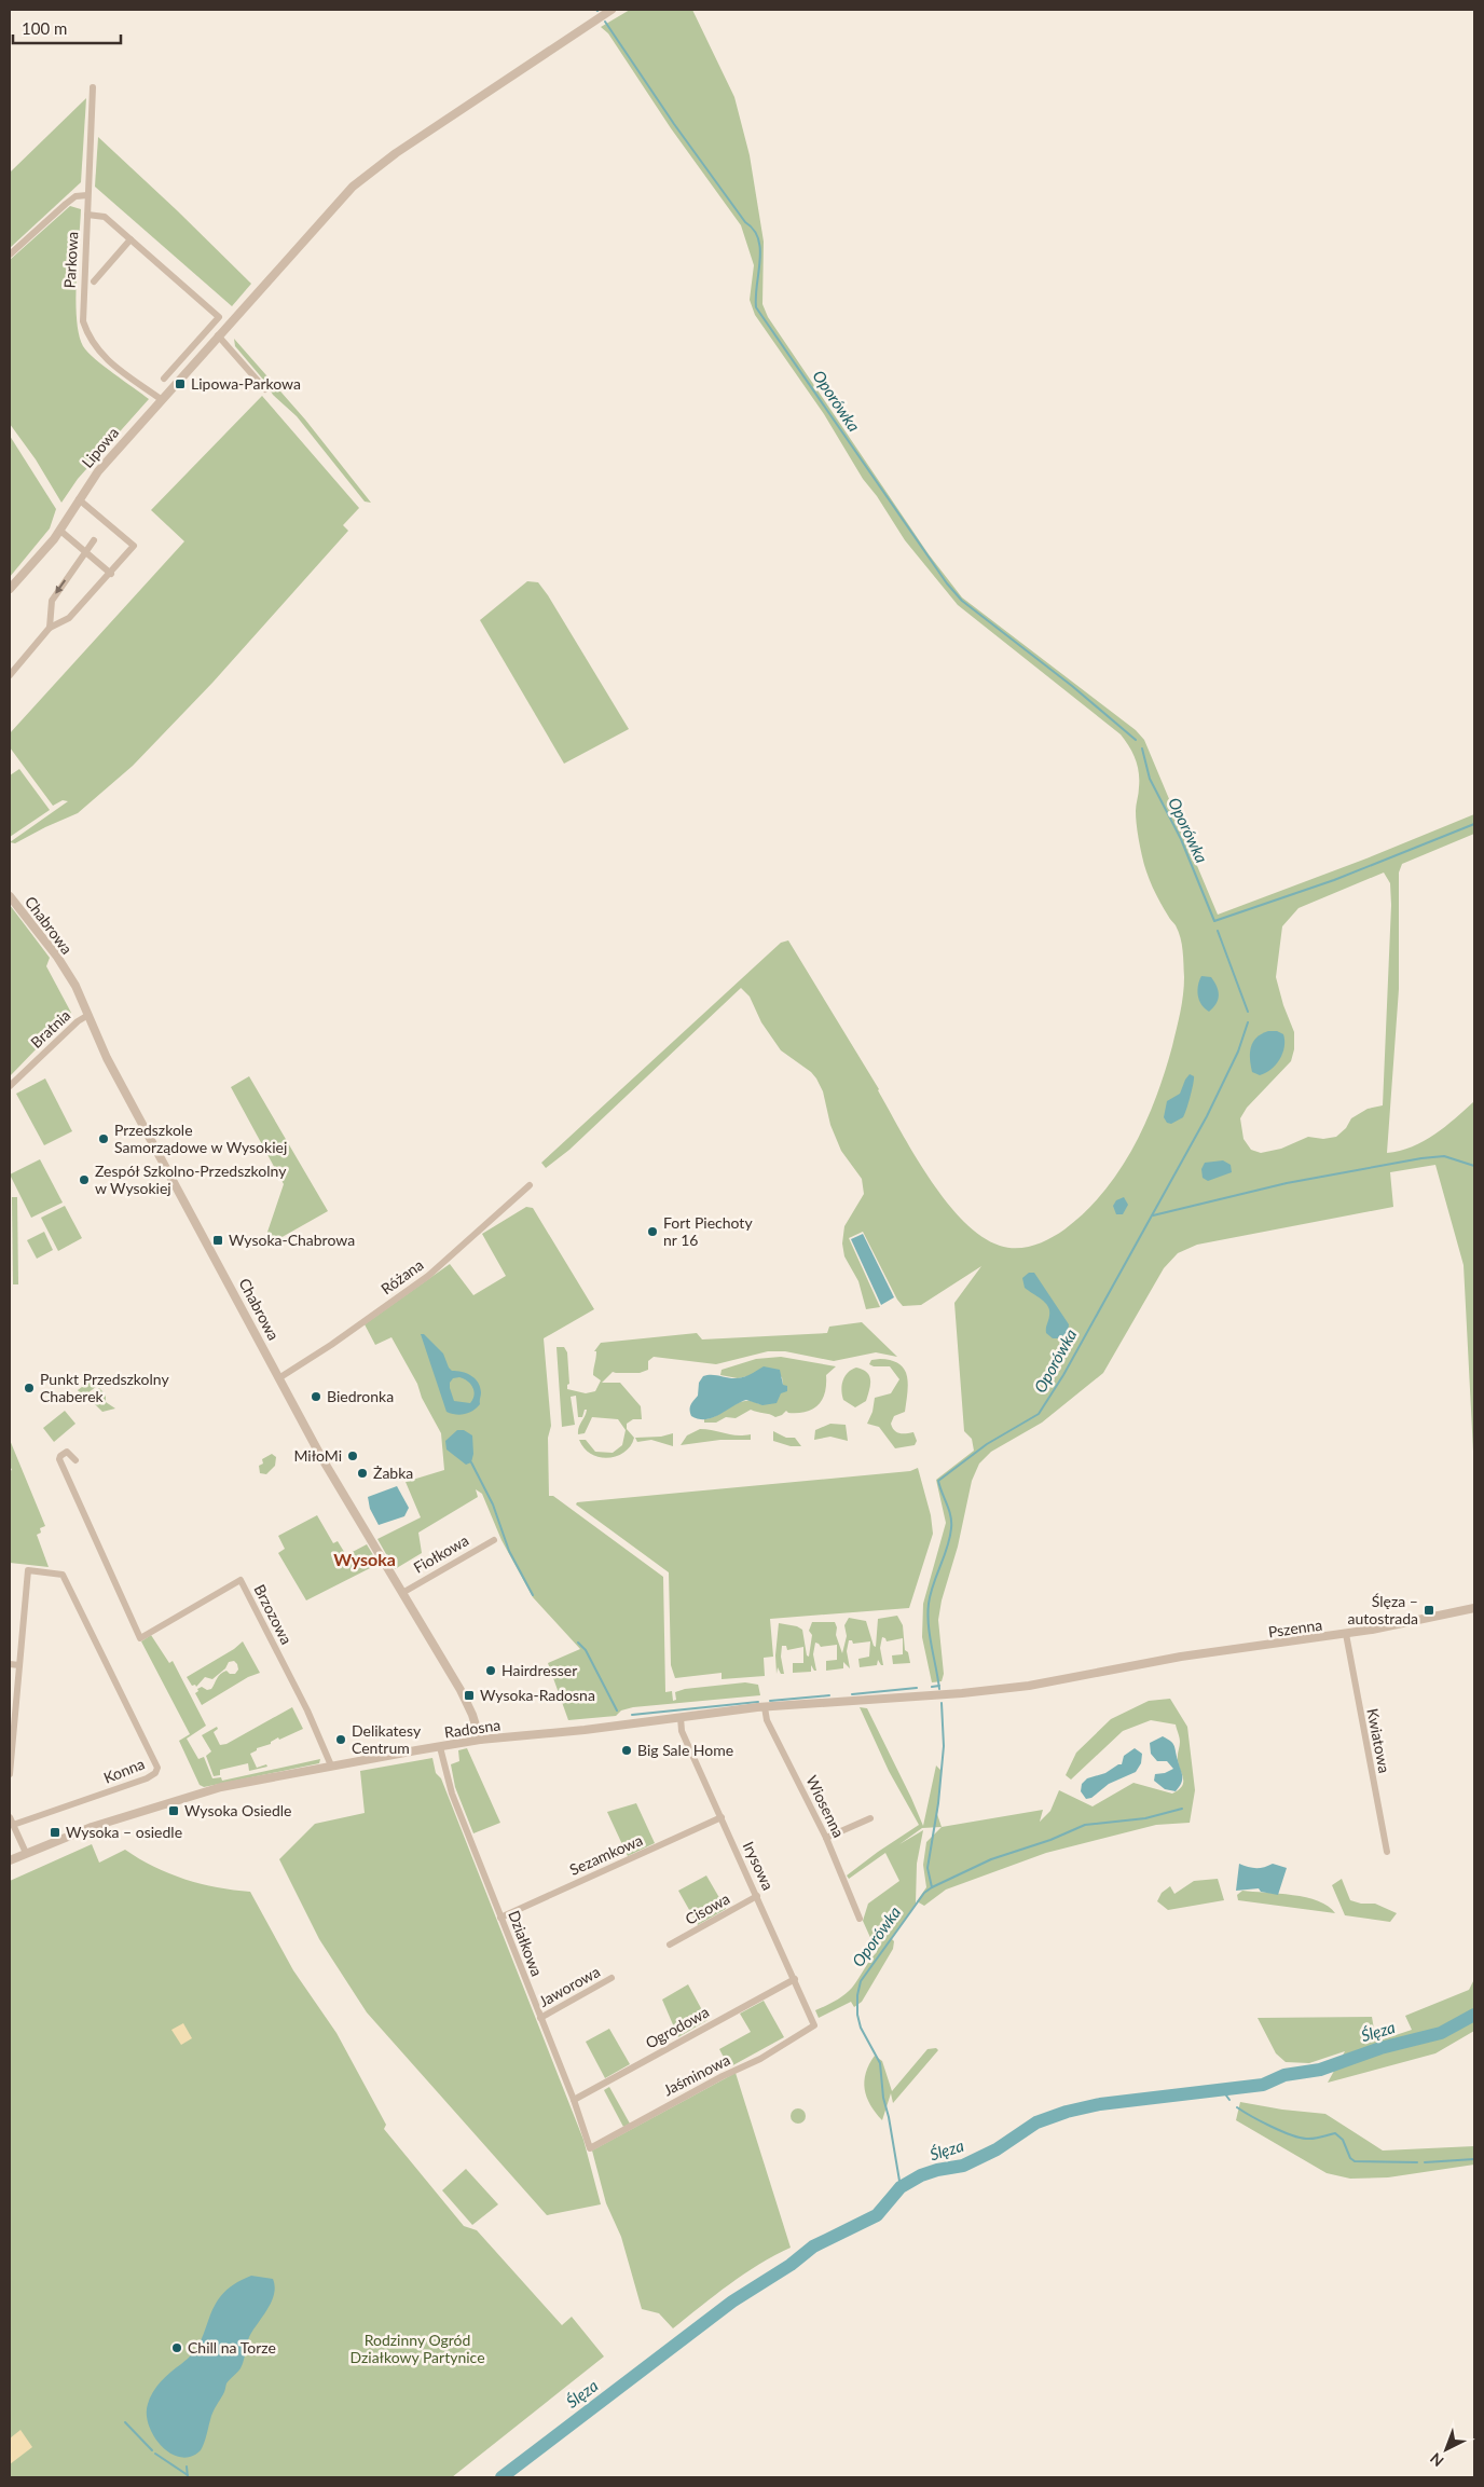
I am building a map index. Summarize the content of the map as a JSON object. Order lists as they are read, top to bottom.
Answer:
{
  "streets": {
    "street": [
      "Parkowa",
      "Lipowa",
      "Chabrowa",
      "Bratnia",
      "Różana",
      "Fiołkowa",
      "Brzozowa",
      "Pszenna",
      "Radosna",
      "Kwiatowa",
      "Konna",
      "Wiosenna",
      "Sezamkowa",
      "Irysowa",
      "Cisowa",
      "Działkowa",
      "Jaworowa",
      "Ogrodowa",
      "Jaśminowa"
    ]
  },
  "crossings": [
    ["Parkowa", "Lipowa"],
    ["Chabrowa", "Bratnia"],
    ["Chabrowa", "Różana"],
    ["Chabrowa", "Fiołkowa"],
    ["Chabrowa", "Radosna"],
    ["Brzozowa", "Radosna"],
    ["Pszenna", "Radosna"],
    ["Pszenna", "Kwiatowa"],
    ["Radosna", "Wiosenna"],
    ["Radosna", "Irysowa"],
    ["Radosna", "Działkowa"],
    ["Sezamkowa", "Irysowa"],
    ["Sezamkowa", "Działkowa"],
    ["Irysowa", "Cisowa"],
    ["Irysowa", "Ogrodowa"],
    ["Irysowa", "Jaśminowa"],
    ["Działkowa", "Jaworowa"],
    ["Działkowa", "Ogrodowa"],
    ["Działkowa", "Jaśminowa"]
  ],
  "districts": ["Wysoka"],
  "water": ["Oporówka", "Ślęza"],
  "parks": ["Rodzinny Ogród Działkowy Partynice"],
  "places": {
    "transit": [
      "Lipowa-Parkowa",
      "Wysoka-Chabrowa",
      "Ślęza – autostrada",
      "Wysoka-Radosna",
      "Wysoka Osiedle",
      "Wysoka – osiedle"
    ],
    "other": [
      "Przedszkole Samorządowe w Wysokiej",
      "Zespół Szkolno-Przedszkolny w Wysokiej",
      "Fort Piechoty nr 16",
      "Punkt Przedszkolny Chaberek",
      "Biedronka",
      "MiłoMi",
      "Żabka",
      "Hairdresser",
      "Delikatesy Centrum",
      "Big Sale Home",
      "Chill na Torze"
    ]
  },
  "scale_bar": "100 m",
  "north": "bottom left"
}
